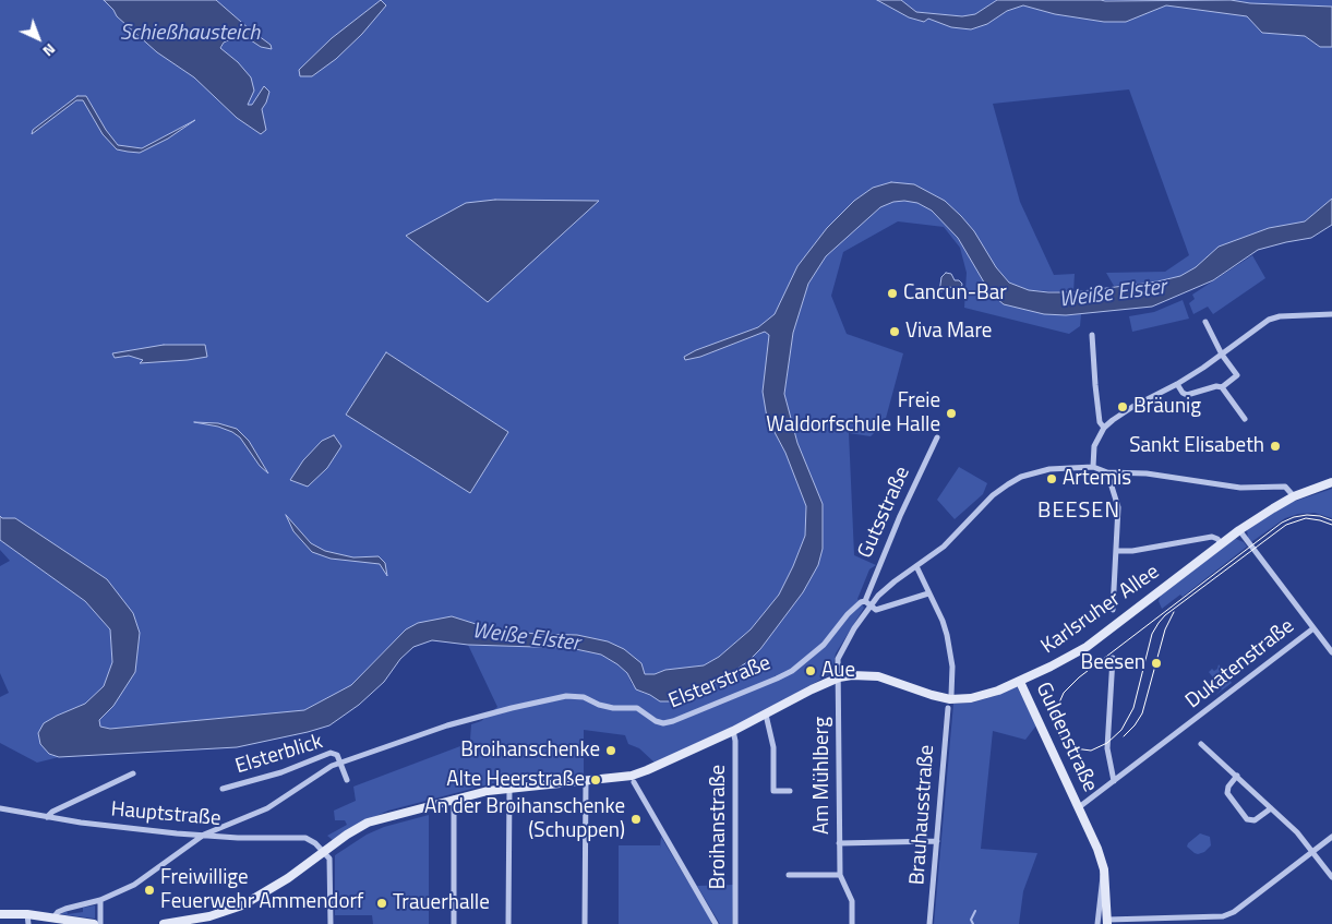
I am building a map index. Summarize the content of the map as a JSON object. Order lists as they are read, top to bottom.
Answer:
{
  "streets": {
    "street": [
      "Gutsstraße",
      "Karlsruher Allee",
      "Dukatenstraße",
      "Elsterstraße",
      "Guldenstraße",
      "Elsterblick",
      "Am Mühlberg",
      "Hauptstraße",
      "Brauhausstraße",
      "Broihanstraße"
    ]
  },
  "crossings": [
    ["Gutsstraße", "Elsterstraße"],
    ["Gutsstraße", "Am Mühlberg"],
    ["Karlsruher Allee", "Guldenstraße"],
    ["Karlsruher Allee", "Am Mühlberg"],
    ["Dukatenstraße", "Guldenstraße"],
    ["Elsterstraße", "Elsterblick"],
    ["Elsterstraße", "Am Mühlberg"],
    ["Elsterstraße", "Hauptstraße"]
  ],
  "districts": ["BEESEN"],
  "water": ["Schießhausteich", "Weiße Elster"],
  "places": [
    "Cancun-Bar",
    "Viva Mare",
    "Bräunig",
    "Freie Waldorfschule Halle",
    "Sankt Elisabeth",
    "Artemis",
    "Beesen",
    "Aue",
    "Broihanschenke",
    "Alte Heerstraße",
    "An der Broihanschenke (Schuppen)",
    "Freiwillige Feuerwehr Ammendorf",
    "Trauerhalle"
  ],
  "north": "bottom right"
}
